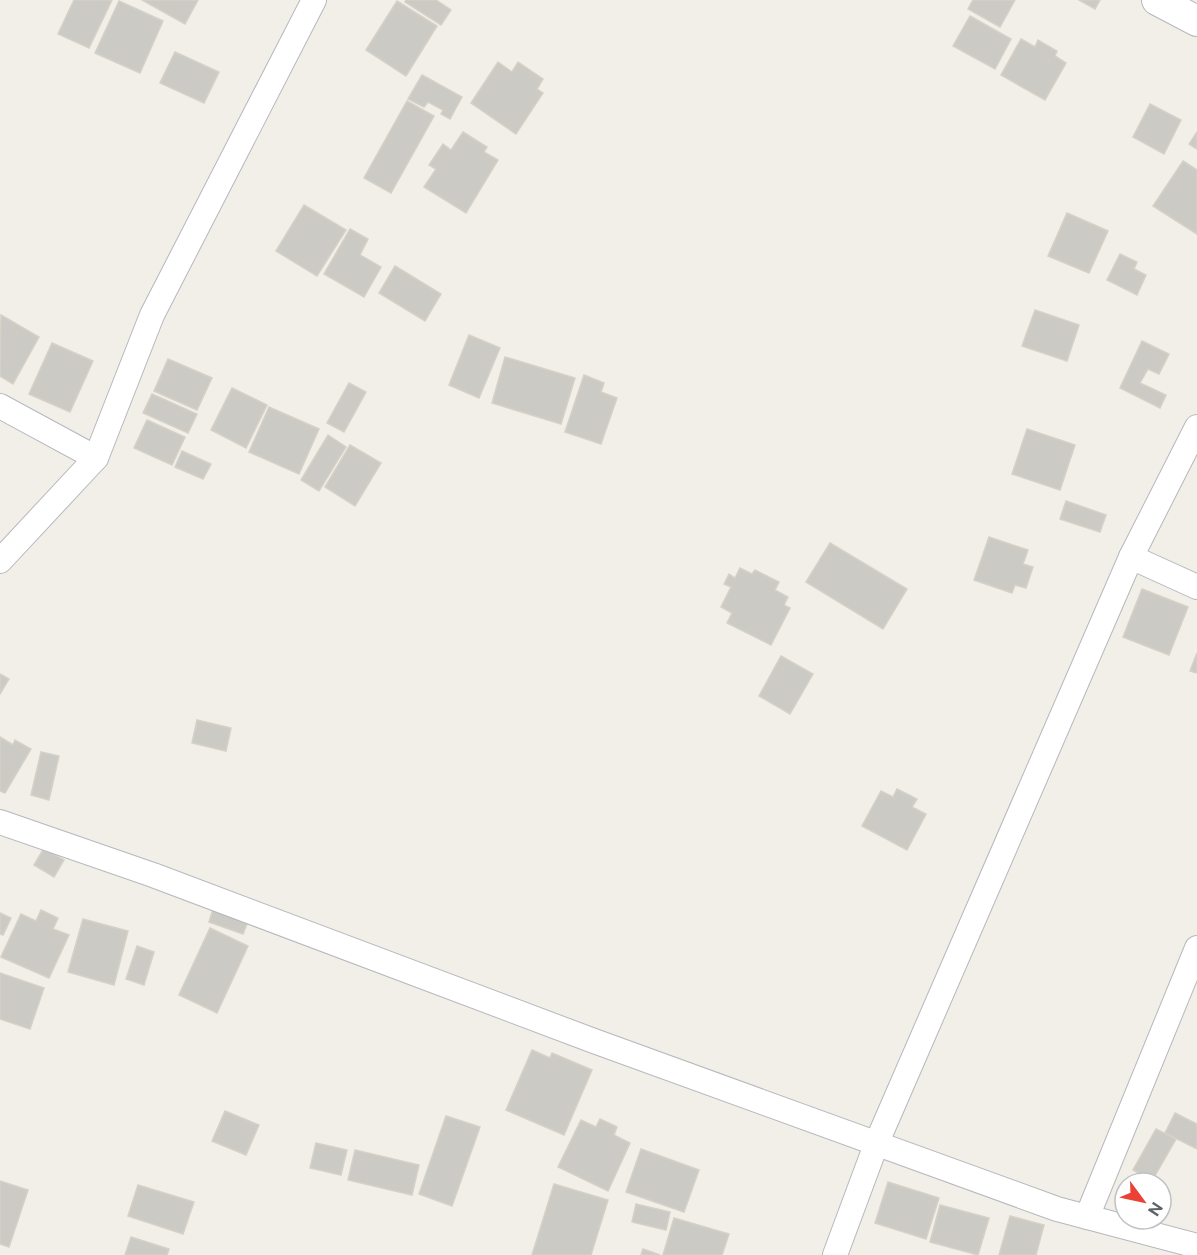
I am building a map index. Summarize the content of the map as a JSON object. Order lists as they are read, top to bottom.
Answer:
{
  "north": "bottom right"
}
